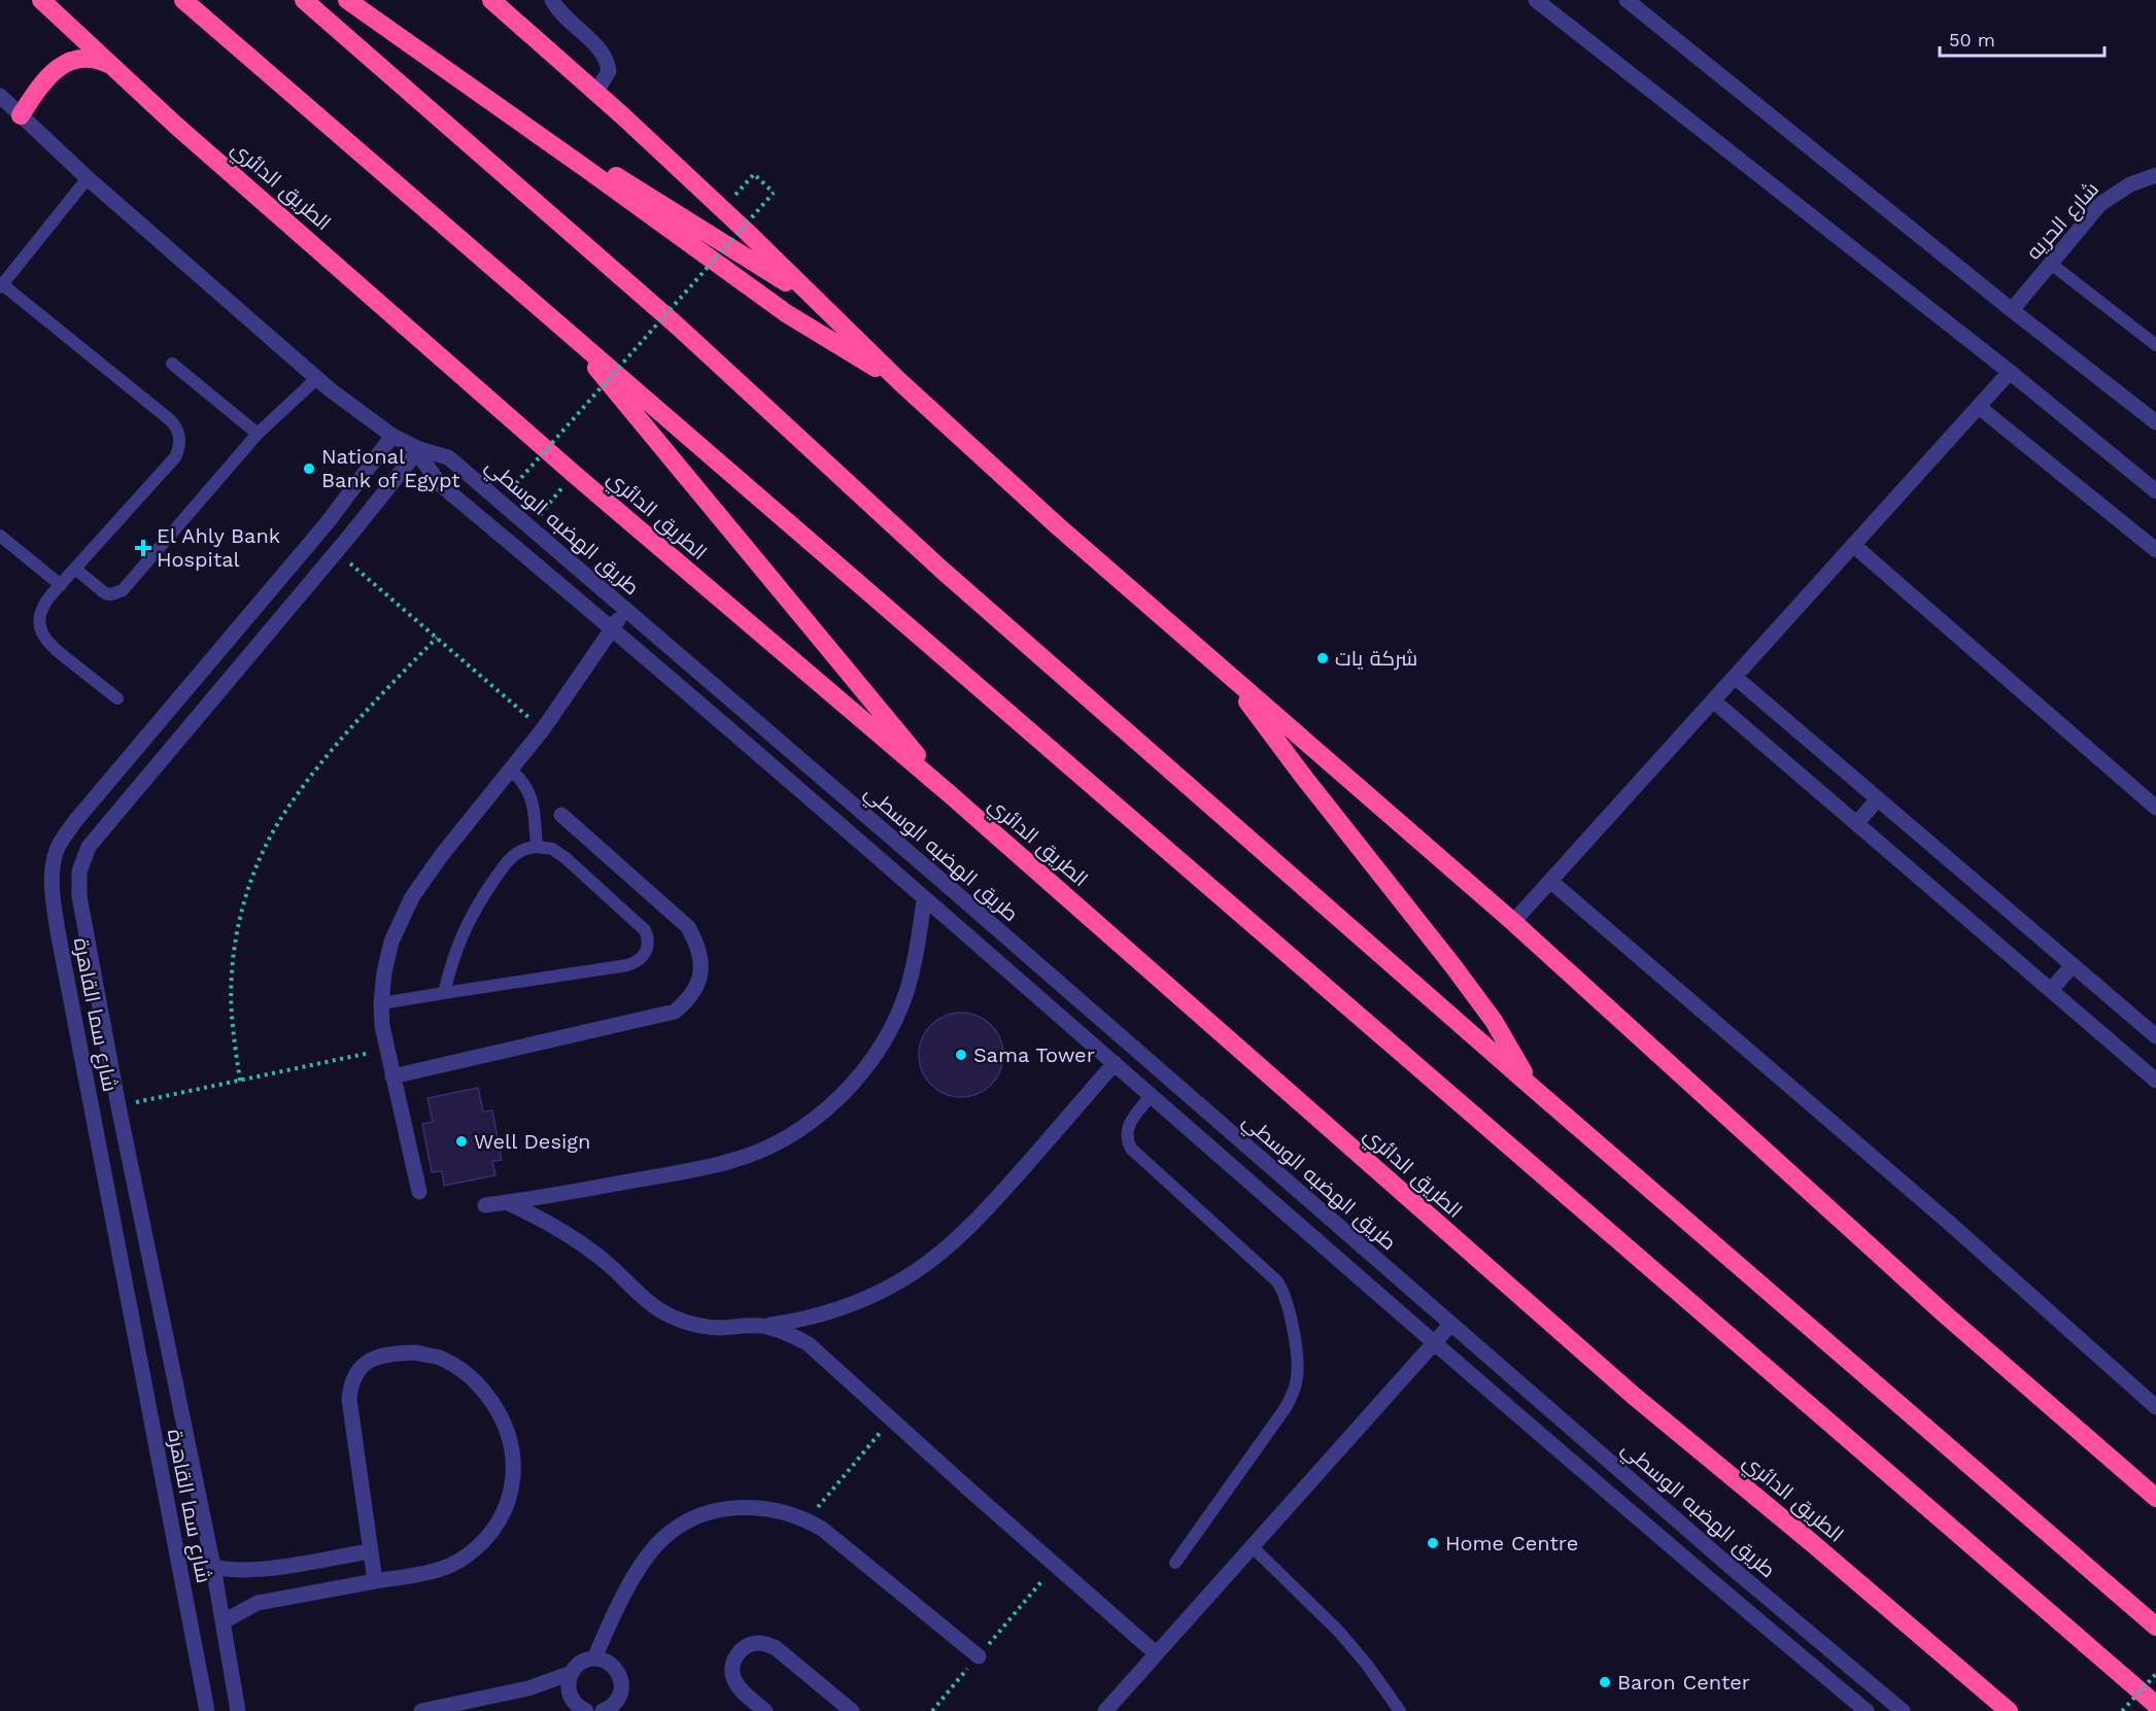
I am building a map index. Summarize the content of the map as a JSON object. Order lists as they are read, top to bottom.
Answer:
{
  "streets": {
    "highway": ["الطريق الدائري"],
    "street": ["شارع الحريه", "طريق الهضبه الوسطي", "شارع سما القاهرة"]
  },
  "crossings": [
    ["طريق الهضبه الوسطي", "شارع سما القاهرة"]
  ],
  "places": {
    "other": [
      "National Bank of Egypt",
      "شركة يات",
      "Sama Tower",
      "Well Design",
      "Home Centre",
      "Baron Center"
    ],
    "health": ["El Ahly Bank Hospital"]
  },
  "scale_bar": "50 m"
}
